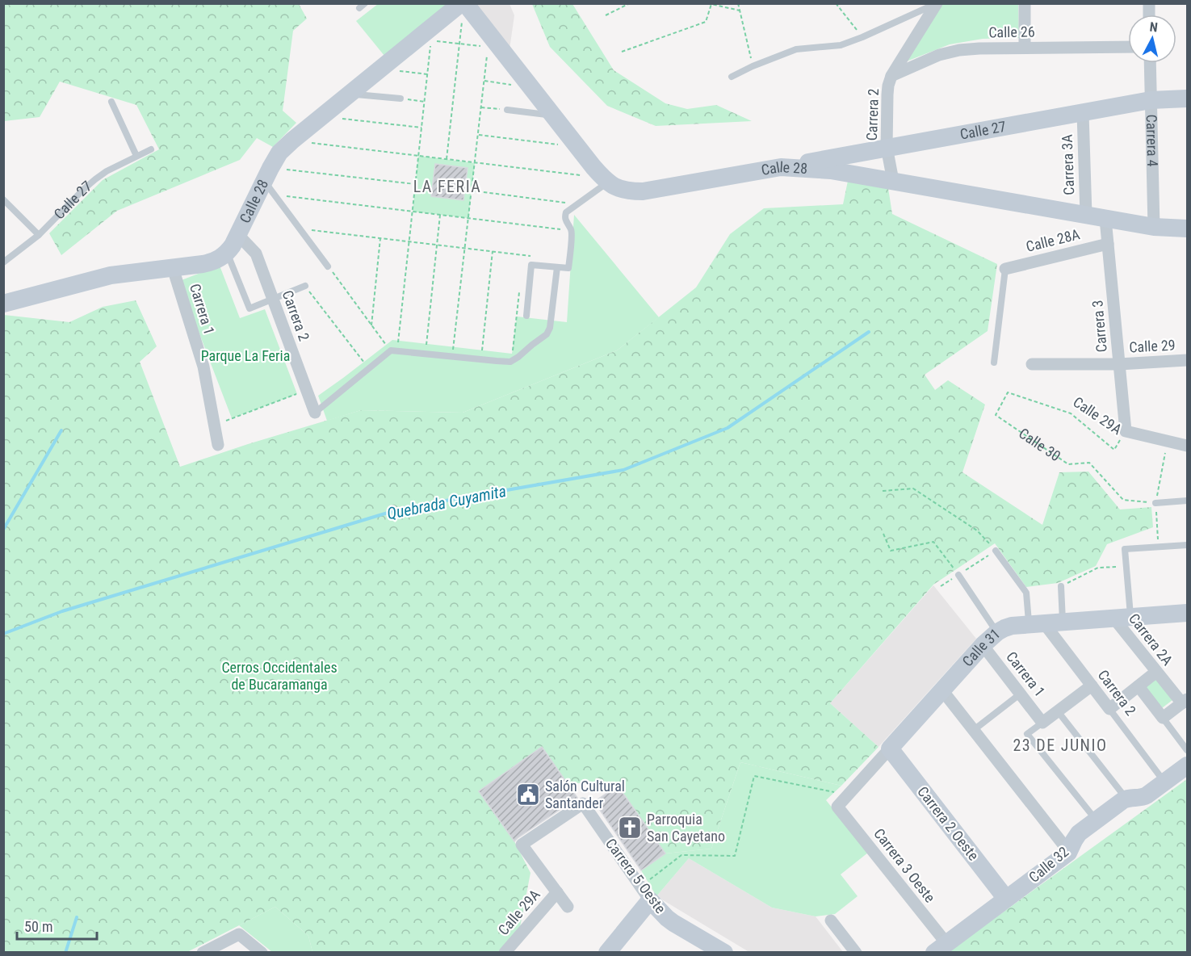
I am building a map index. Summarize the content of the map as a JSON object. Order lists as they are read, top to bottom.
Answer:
{
  "streets": {
    "street": [
      "Calle 26",
      "Carrera 2",
      "Calle 27",
      "Carrera 4",
      "Carrera 3A",
      "Calle 28",
      "Calle 28A",
      "Carrera 1",
      "Carrera 3",
      "Calle 29",
      "Calle 29A",
      "Carrera 2A",
      "Calle 31",
      "Carrera 2 Oeste",
      "Calle 32",
      "Carrera 3 Oeste",
      "Carrera 5 Oeste"
    ],
    "path": ["Calle 30"]
  },
  "crossings": [
    ["Calle 26", "Carrera 2"],
    ["Carrera 2", "Calle 27"],
    ["Carrera 2", "Calle 28"],
    ["Carrera 2", "Calle 31"],
    ["Carrera 2", "Calle 32"],
    ["Calle 27", "Carrera 4"],
    ["Calle 27", "Carrera 3A"],
    ["Calle 27", "Calle 28"],
    ["Carrera 4", "Calle 28"],
    ["Carrera 3A", "Calle 28"],
    ["Calle 28", "Carrera 3"],
    ["Calle 28A", "Carrera 3"],
    ["Carrera 1", "Calle 31"],
    ["Carrera 3", "Calle 29"],
    ["Carrera 3", "Calle 29A"],
    ["Calle 29A", "Calle 30"],
    ["Calle 29A", "Carrera 5 Oeste"],
    ["Carrera 2A", "Calle 31"],
    ["Calle 31", "Carrera 2 Oeste"],
    ["Calle 31", "Carrera 3 Oeste"],
    ["Carrera 2 Oeste", "Calle 32"],
    ["Calle 32", "Carrera 3 Oeste"]
  ],
  "districts": ["LA FERIA", "23 DE JUNIO"],
  "water": ["Quebrada Cuyamita"],
  "parks": ["Parque La Feria", "Cerros Occidentales de Bucaramanga"],
  "places": {
    "public building": ["Salón Cultural Santander"],
    "church": ["Parroquia San Cayetano"]
  },
  "scale_bar": "50 m",
  "north": "top"
}
